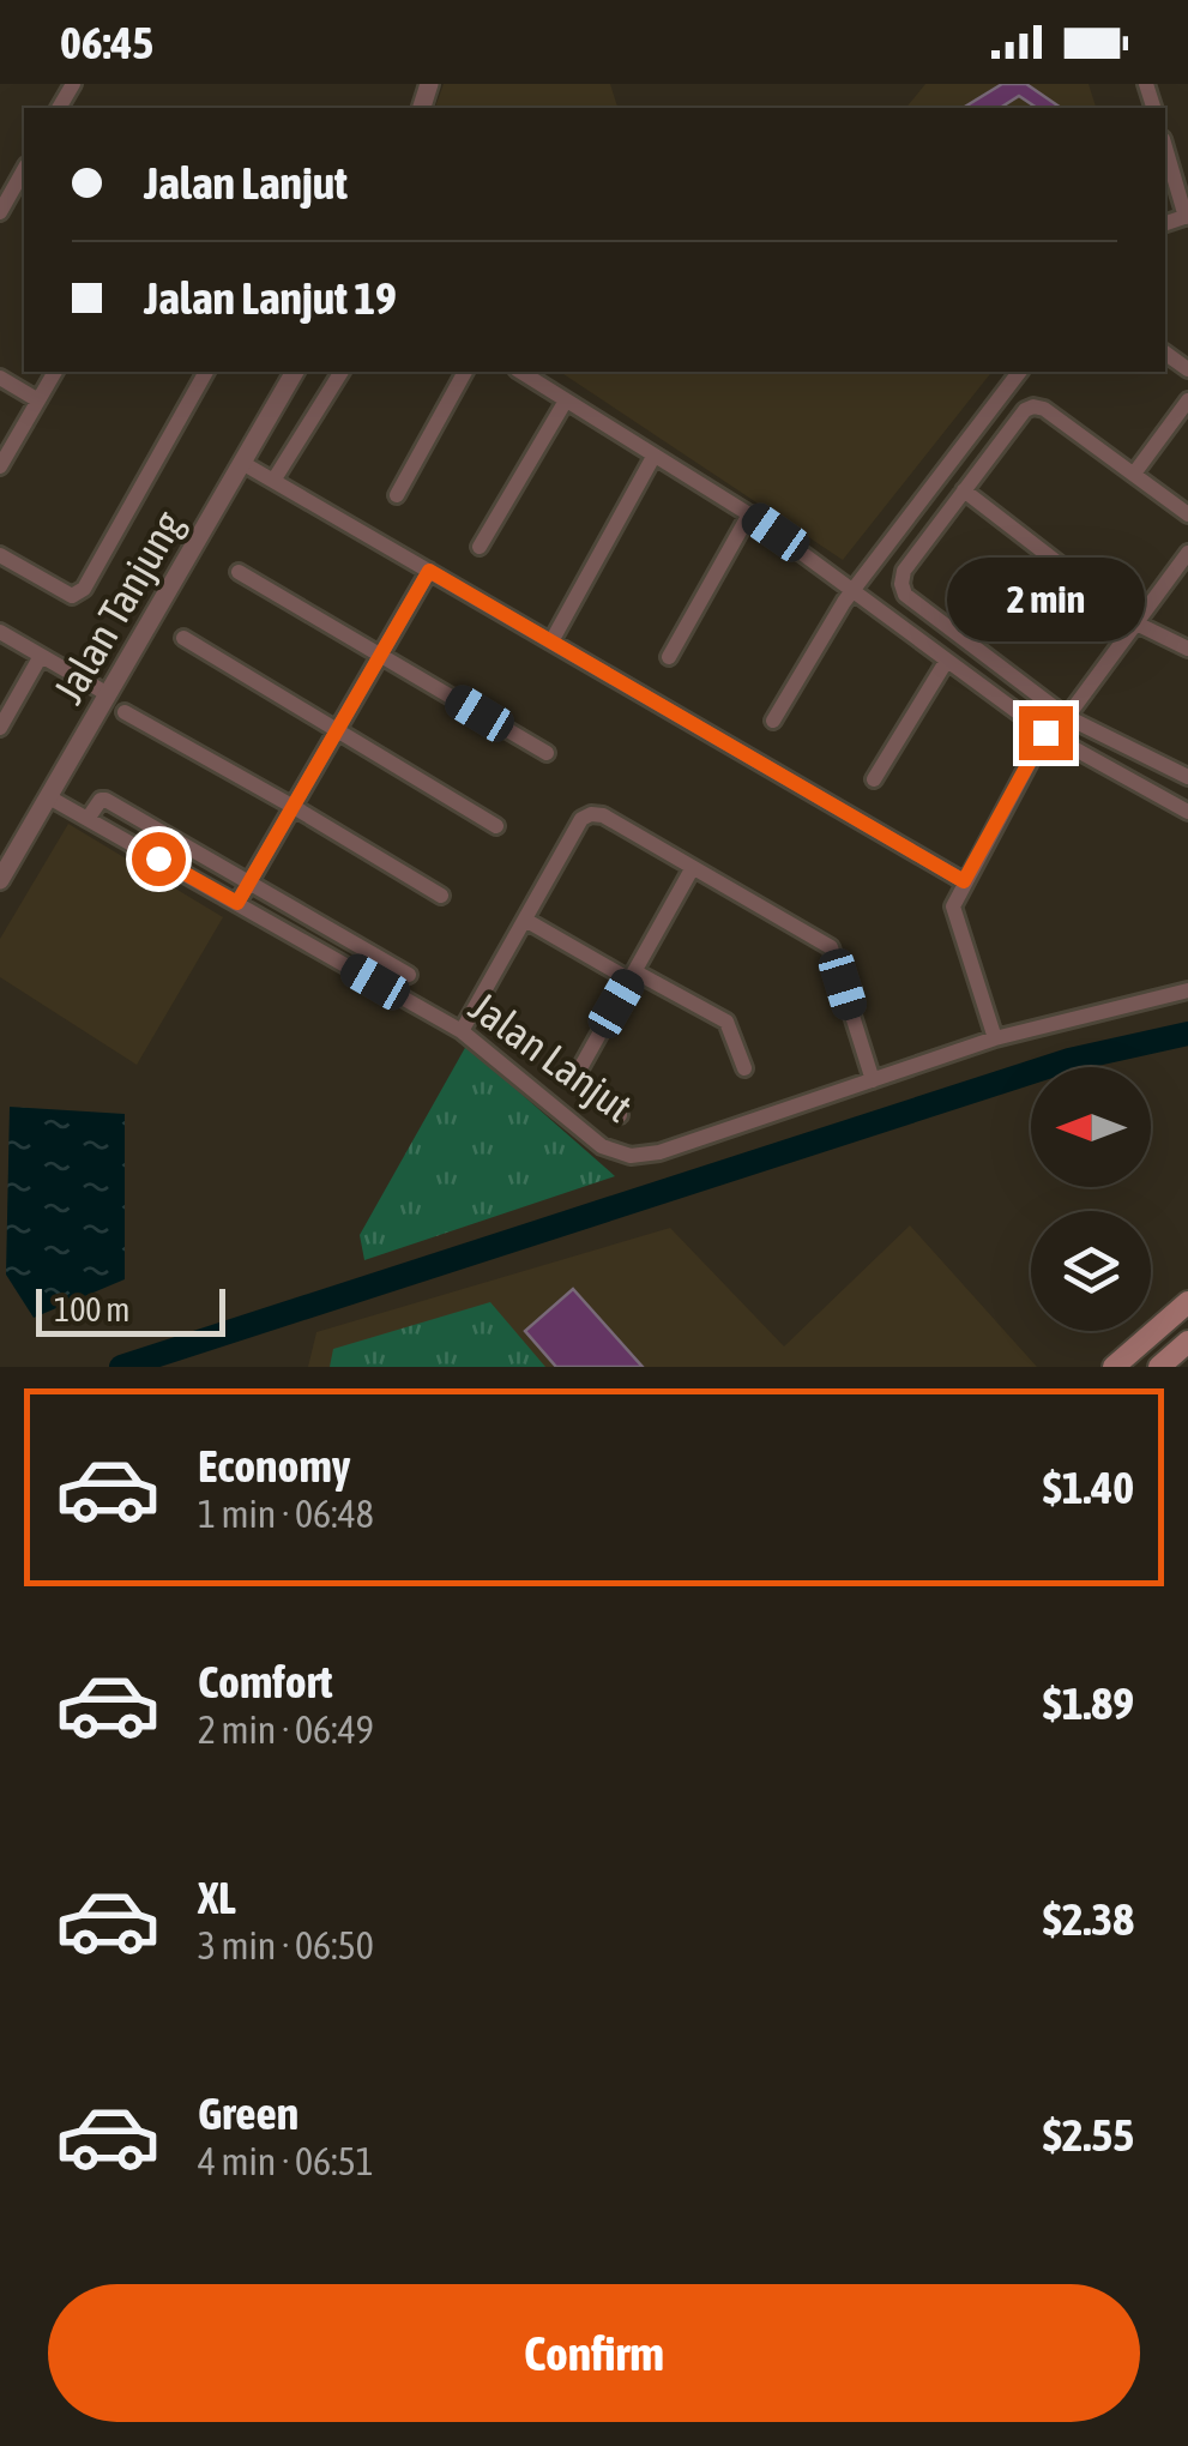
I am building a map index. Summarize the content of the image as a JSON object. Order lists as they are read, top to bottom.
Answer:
{
  "streets": {
    "street": ["Jalan Tanjung", "Jalan Lanjut"]
  },
  "crossings": [
    ["Jalan Tanjung", "Jalan Lanjut"]
  ],
  "scale_bar": "100 m",
  "north": "left",
  "page": {
    "status": "06:45",
    "banner": ["Jalan Lanjut", "Jalan Lanjut 19"],
    "bubble": "2 min",
    "scale": "100 m",
    "list": [
      {
        "name": "Economy",
        "note": "1 min · 06:48",
        "value": "$1.40"
      },
      {
        "name": "Comfort",
        "note": "2 min · 06:49",
        "value": "$1.89"
      },
      {
        "name": "XL",
        "note": "3 min · 06:50",
        "value": "$2.38"
      },
      {
        "name": "Green",
        "note": "4 min · 06:51",
        "value": "$2.55"
      }
    ],
    "buttons": "Confirm"
  }
}
